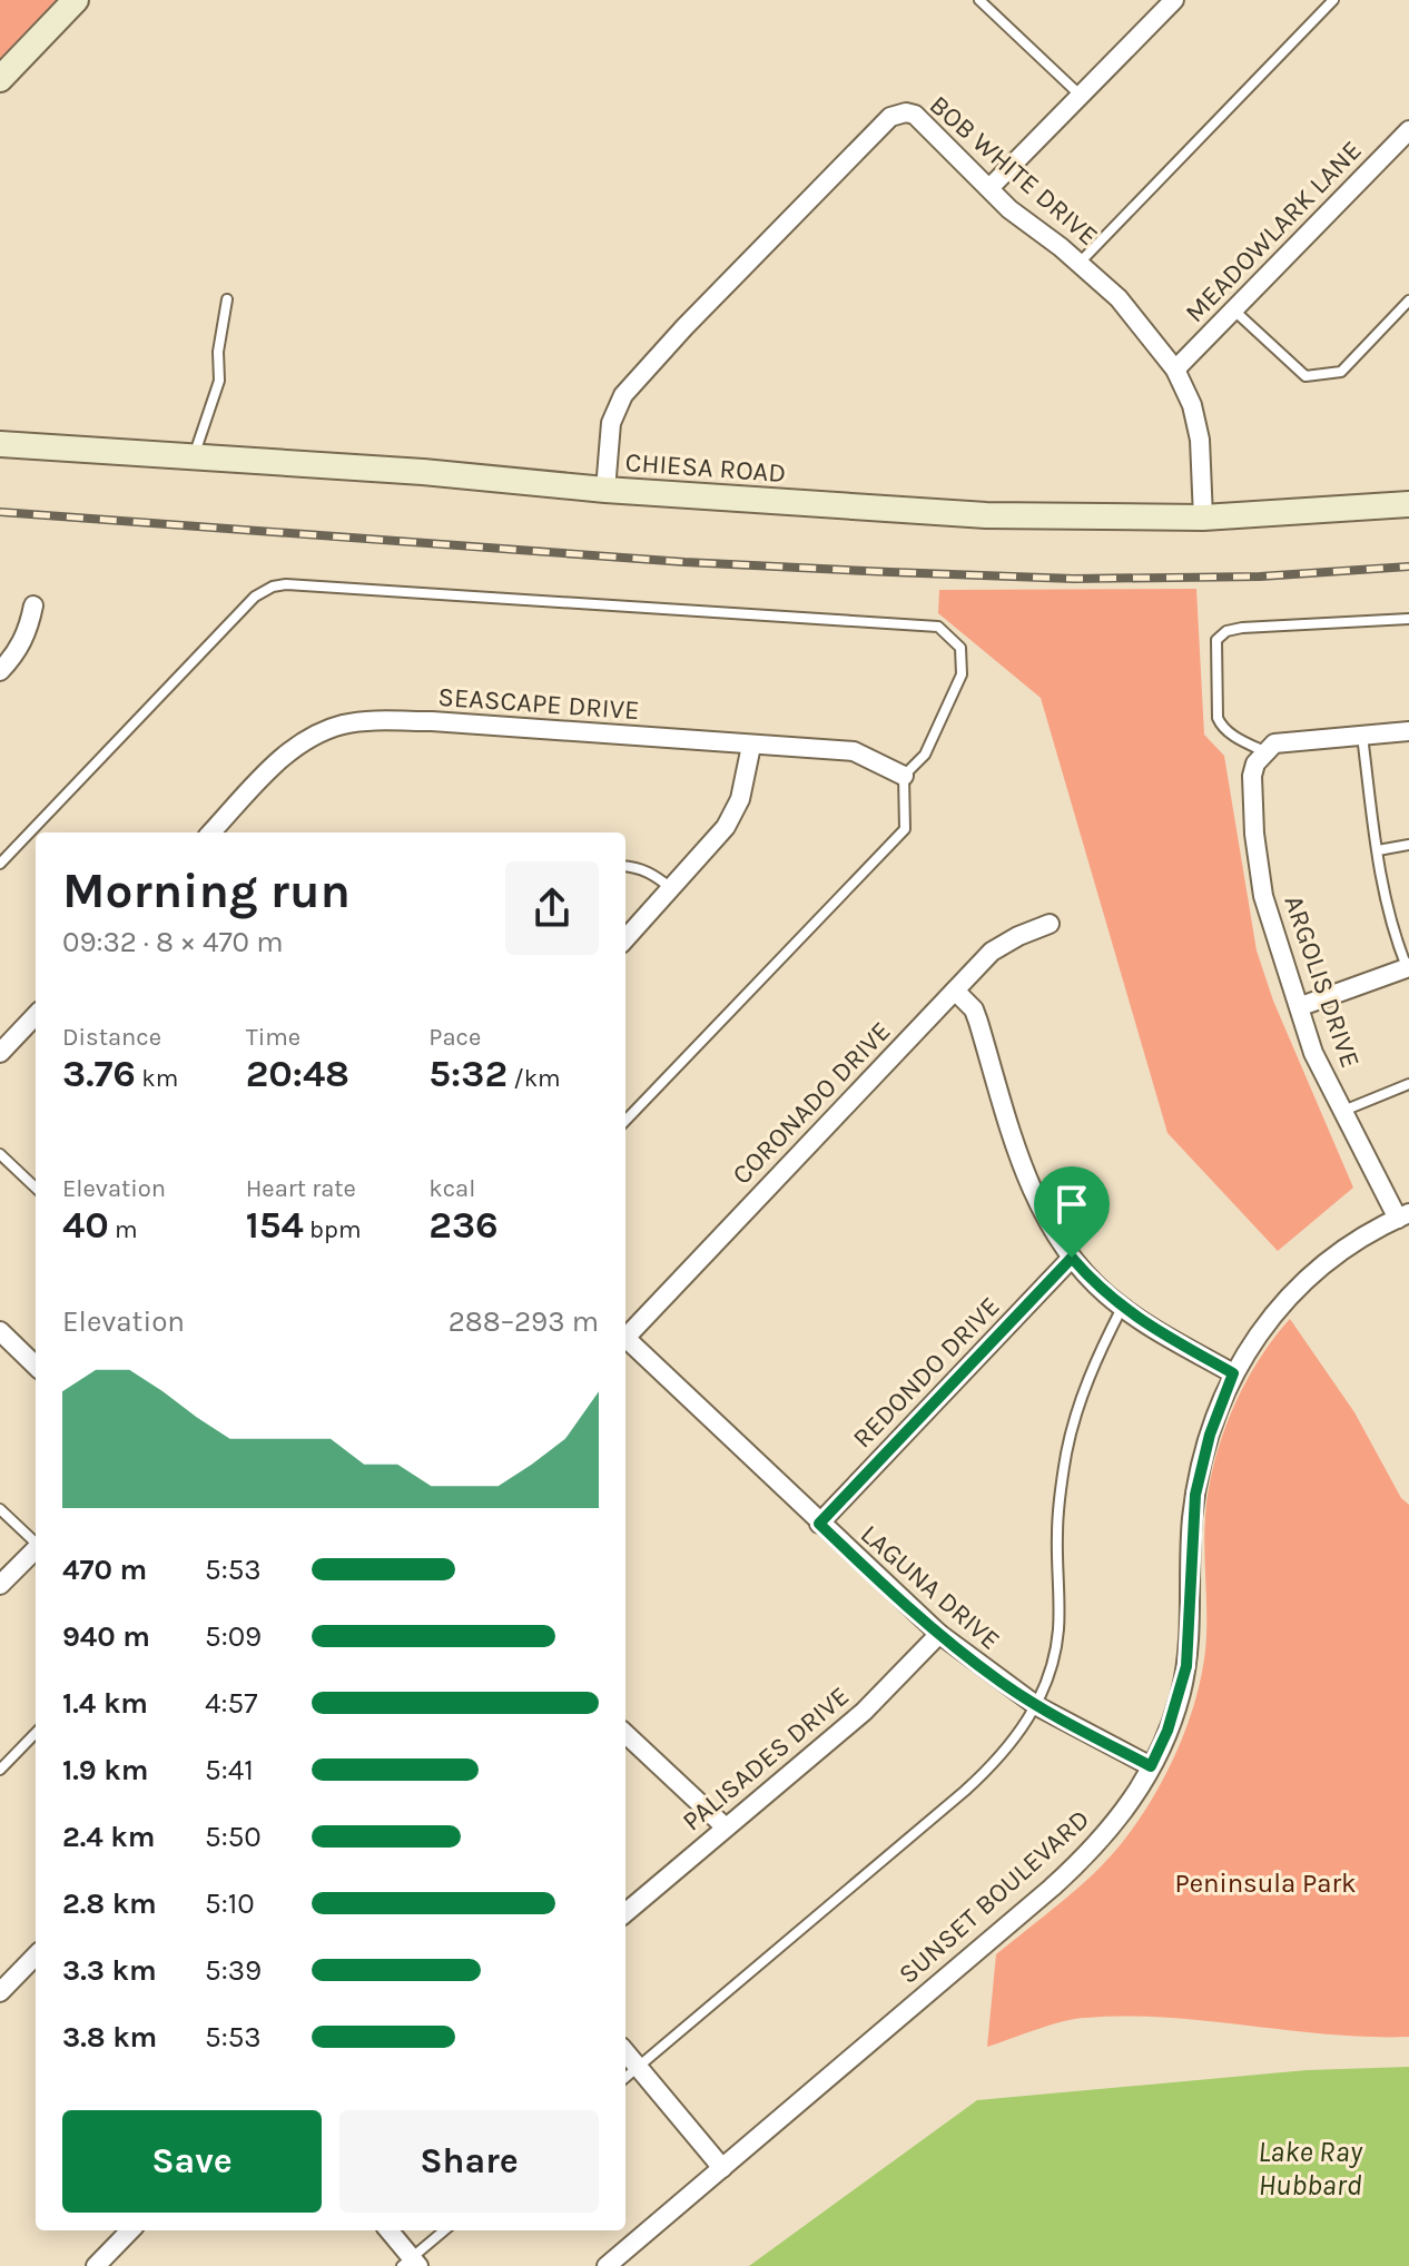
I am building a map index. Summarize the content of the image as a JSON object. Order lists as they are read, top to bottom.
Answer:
{
  "streets": {
    "main road": ["CHIESA ROAD"],
    "street": [
      "BOB WHITE DRIVE",
      "MEADOWLARK LANE",
      "SEASCAPE DRIVE",
      "ARGOLIS DRIVE",
      "CORONADO DRIVE",
      "REDONDO DRIVE",
      "LAGUNA DRIVE",
      "PALISADES DRIVE",
      "SUNSET BOULEVARD"
    ]
  },
  "crossings": [
    ["BOB WHITE DRIVE", "MEADOWLARK LANE"],
    ["BOB WHITE DRIVE", "CHIESA ROAD"],
    ["ARGOLIS DRIVE", "SUNSET BOULEVARD"],
    ["CORONADO DRIVE", "LAGUNA DRIVE"],
    ["REDONDO DRIVE", "LAGUNA DRIVE"],
    ["LAGUNA DRIVE", "PALISADES DRIVE"],
    ["LAGUNA DRIVE", "SUNSET BOULEVARD"]
  ],
  "water": ["Lake Ray Hubbard"],
  "parks": ["Peninsula Park"],
  "page": {
    "heading": ["Morning run", "09:32 · 8 × 470 m"],
    "stats": [
      ["Distance", "3.76 km"],
      ["Time", "20:48"],
      ["Pace", "5:32 /km"],
      ["Elevation", "40 m"],
      ["Heart rate", "154 bpm"],
      ["kcal", "236"]
    ],
    "chart": ["Elevation", "288–293 m"],
    "list": [
      {
        "name": "470 m",
        "note": "5:53"
      },
      {
        "name": "940 m",
        "note": "5:09"
      },
      {
        "name": "1.4 km",
        "note": "4:57"
      },
      {
        "name": "1.9 km",
        "note": "5:41"
      },
      {
        "name": "2.4 km",
        "note": "5:50"
      },
      {
        "name": "2.8 km",
        "note": "5:10"
      },
      {
        "name": "3.3 km",
        "note": "5:39"
      },
      {
        "name": "3.8 km",
        "note": "5:53"
      }
    ],
    "buttons": ["Save", "Share"]
  }
}
